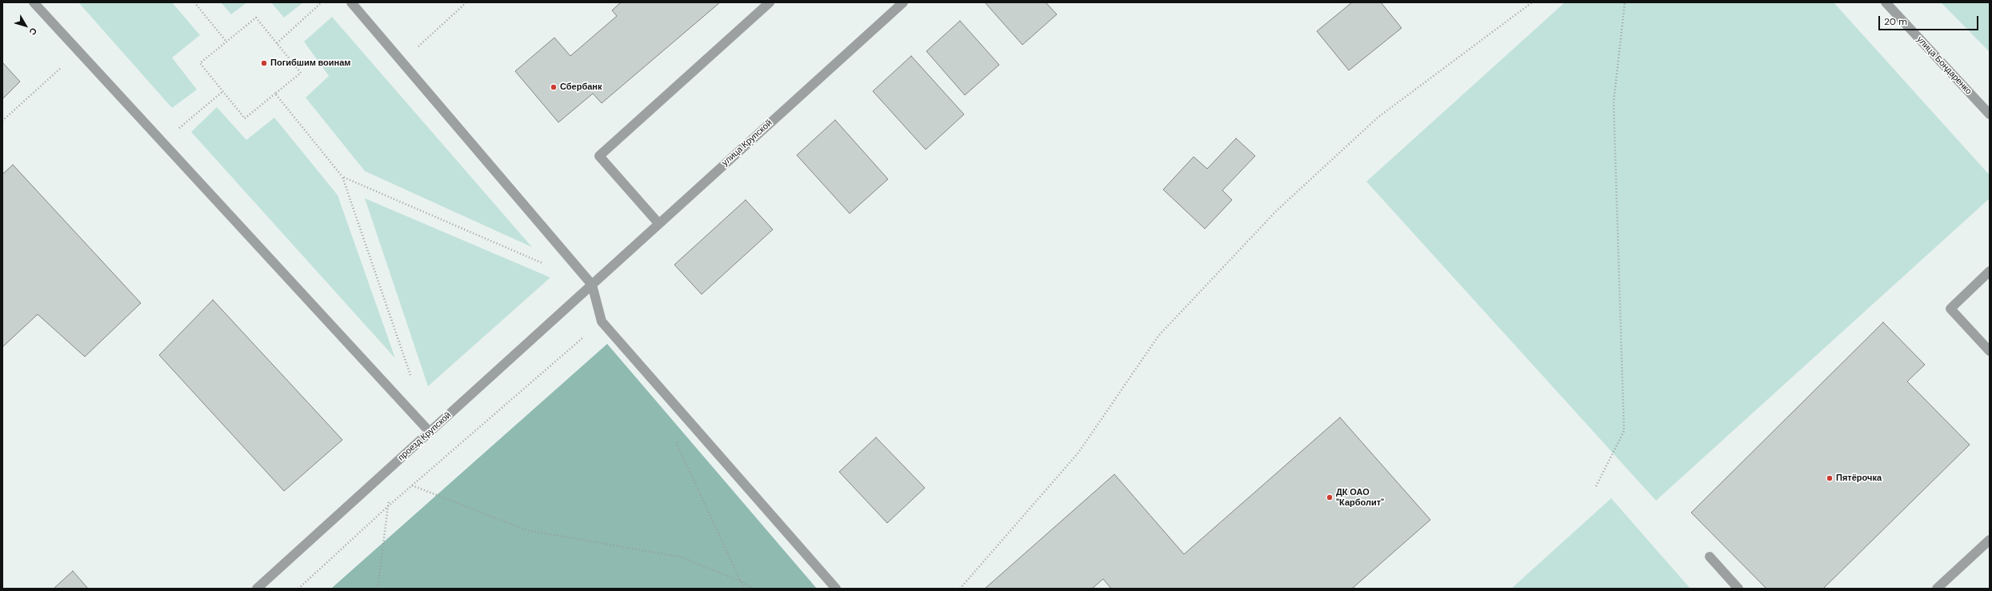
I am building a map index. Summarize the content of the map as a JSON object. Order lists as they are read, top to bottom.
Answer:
{
  "streets": {
    "street": ["улица Бондаренко", "улица Крупской", "проезд Крупской"]
  },
  "crossings": [
    ["улица Крупской", "проезд Крупской"]
  ],
  "places": [
    "Погибшим воинам",
    "Сбербанк",
    "Пятёрочка",
    "ДК ОАО \"Карболит\""
  ],
  "scale_bar": "20 m",
  "north": "bottom right"
}
